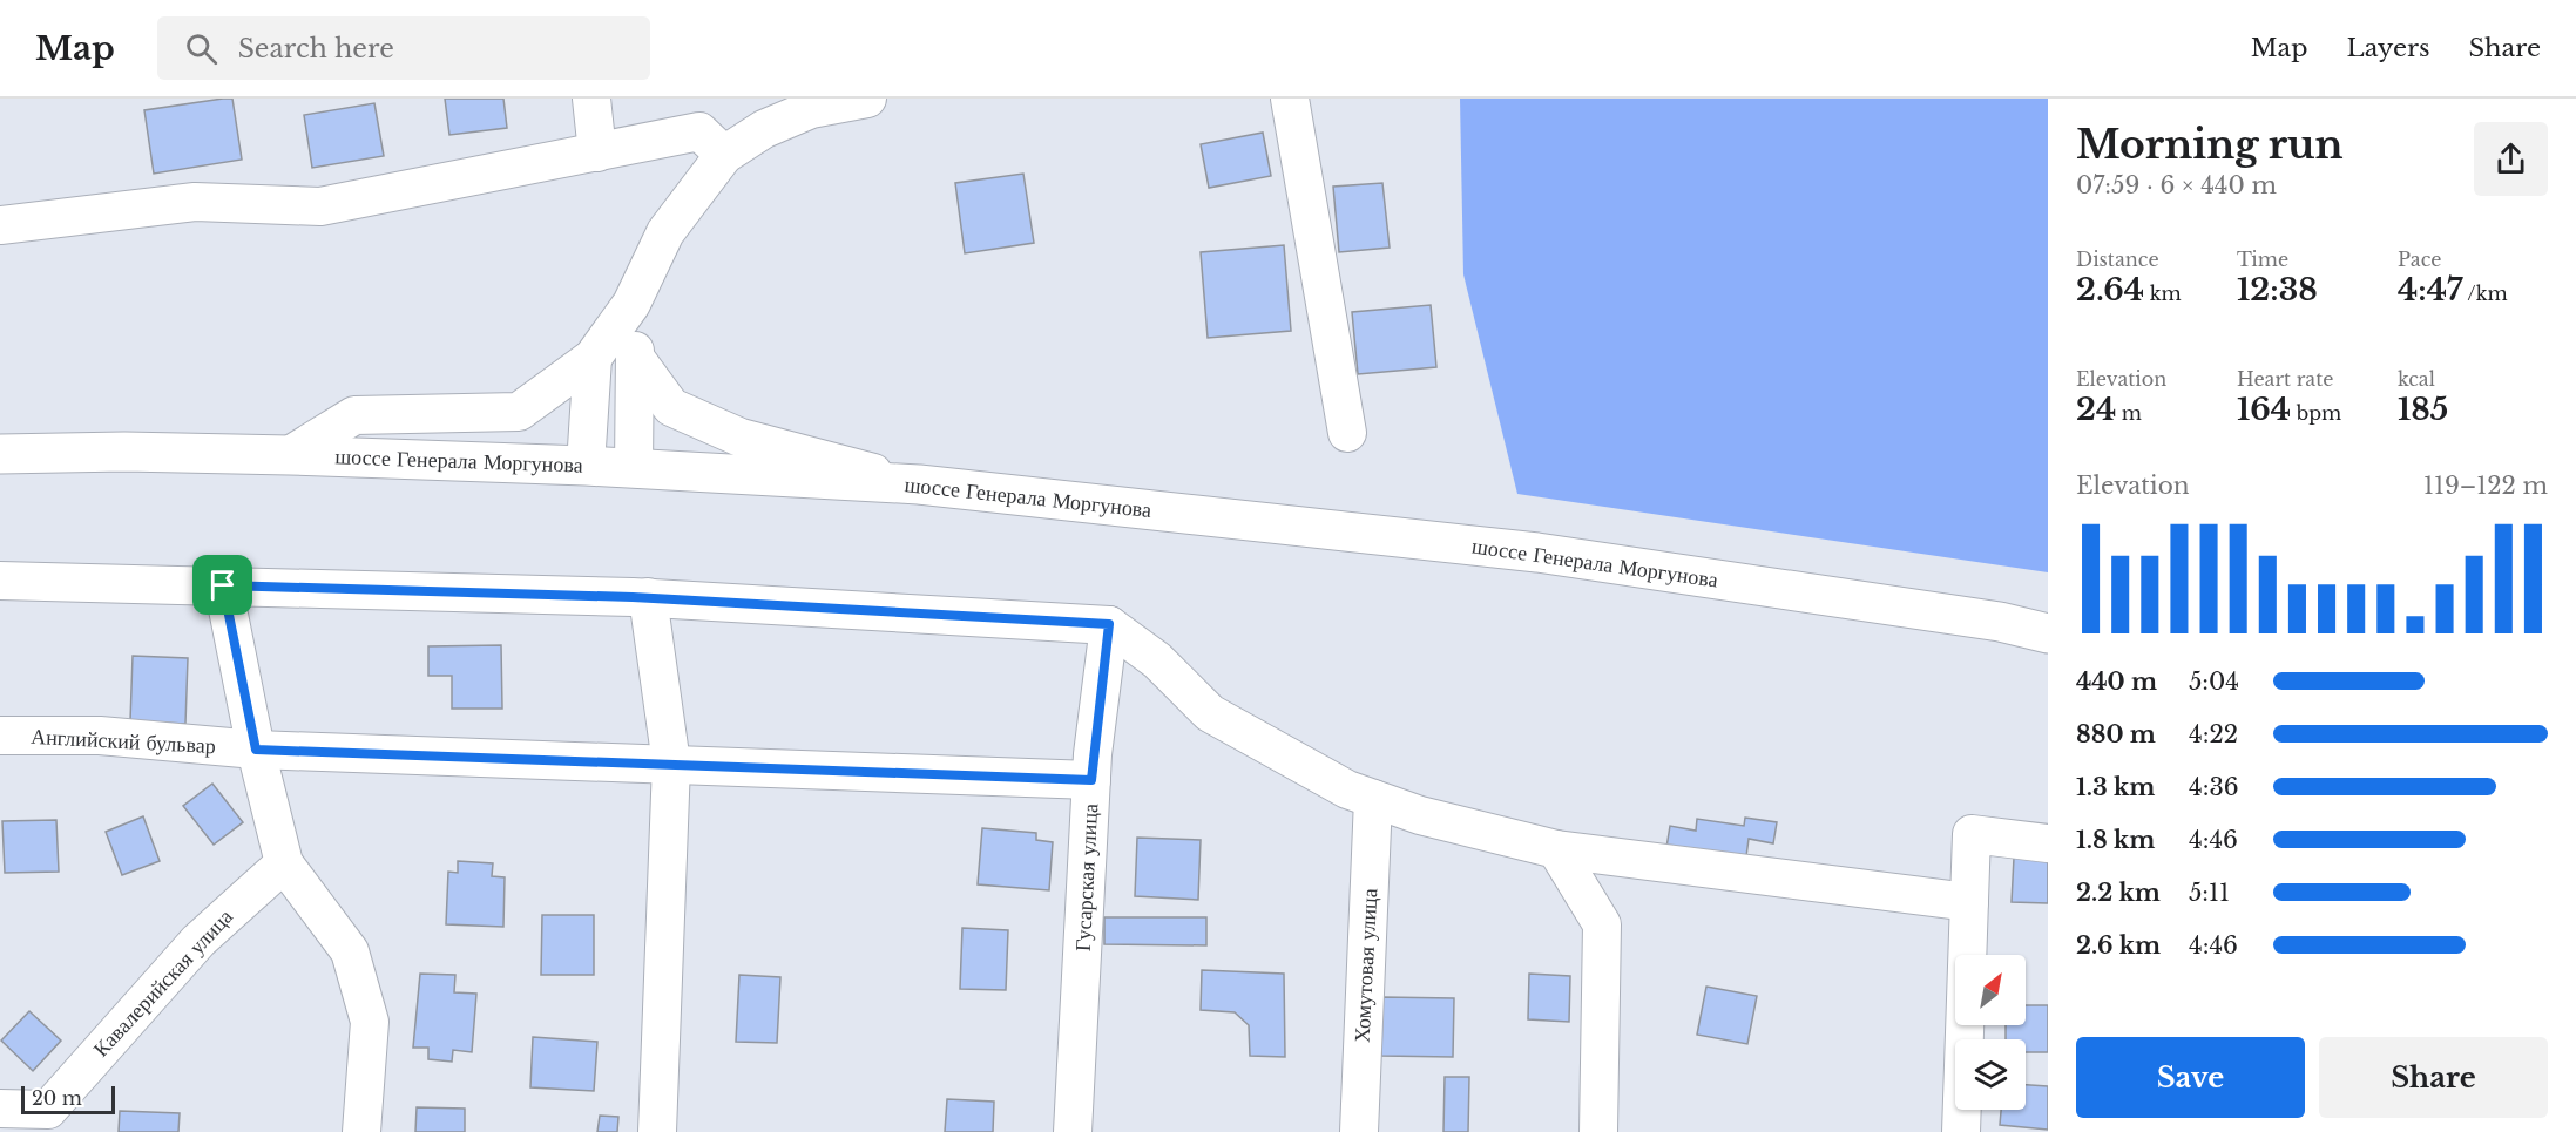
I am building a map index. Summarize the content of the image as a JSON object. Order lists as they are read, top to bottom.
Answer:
{
  "streets": {
    "main road": ["шоссе Генерала Моргунова"],
    "street": [
      "Английский бульвар",
      "Гусарская улица",
      "Хомутовая улица",
      "Кавалерийская улица"
    ]
  },
  "crossings": [
    ["Английский бульвар", "Гусарская улица"]
  ],
  "scale_bar": "20 m",
  "north": "top right",
  "page": {
    "header": "Map",
    "search": "Search here",
    "nav": ["Map", "Layers", "Share"],
    "heading": ["Morning run", "07:59 · 6 × 440 m"],
    "stats": [
      ["Distance", "2.64 km"],
      ["Time", "12:38"],
      ["Pace", "4:47 /km"],
      ["Elevation", "24 m"],
      ["Heart rate", "164 bpm"],
      ["kcal", "185"]
    ],
    "chart": ["Elevation", "119–122 m"],
    "list": [
      {
        "name": "440 m",
        "note": "5:04"
      },
      {
        "name": "880 m",
        "note": "4:22"
      },
      {
        "name": "1.3 km",
        "note": "4:36"
      },
      {
        "name": "1.8 km",
        "note": "4:46"
      },
      {
        "name": "2.2 km",
        "note": "5:11"
      },
      {
        "name": "2.6 km",
        "note": "4:46"
      }
    ],
    "buttons": ["Save", "Share"],
    "scale": "20 m"
  }
}
